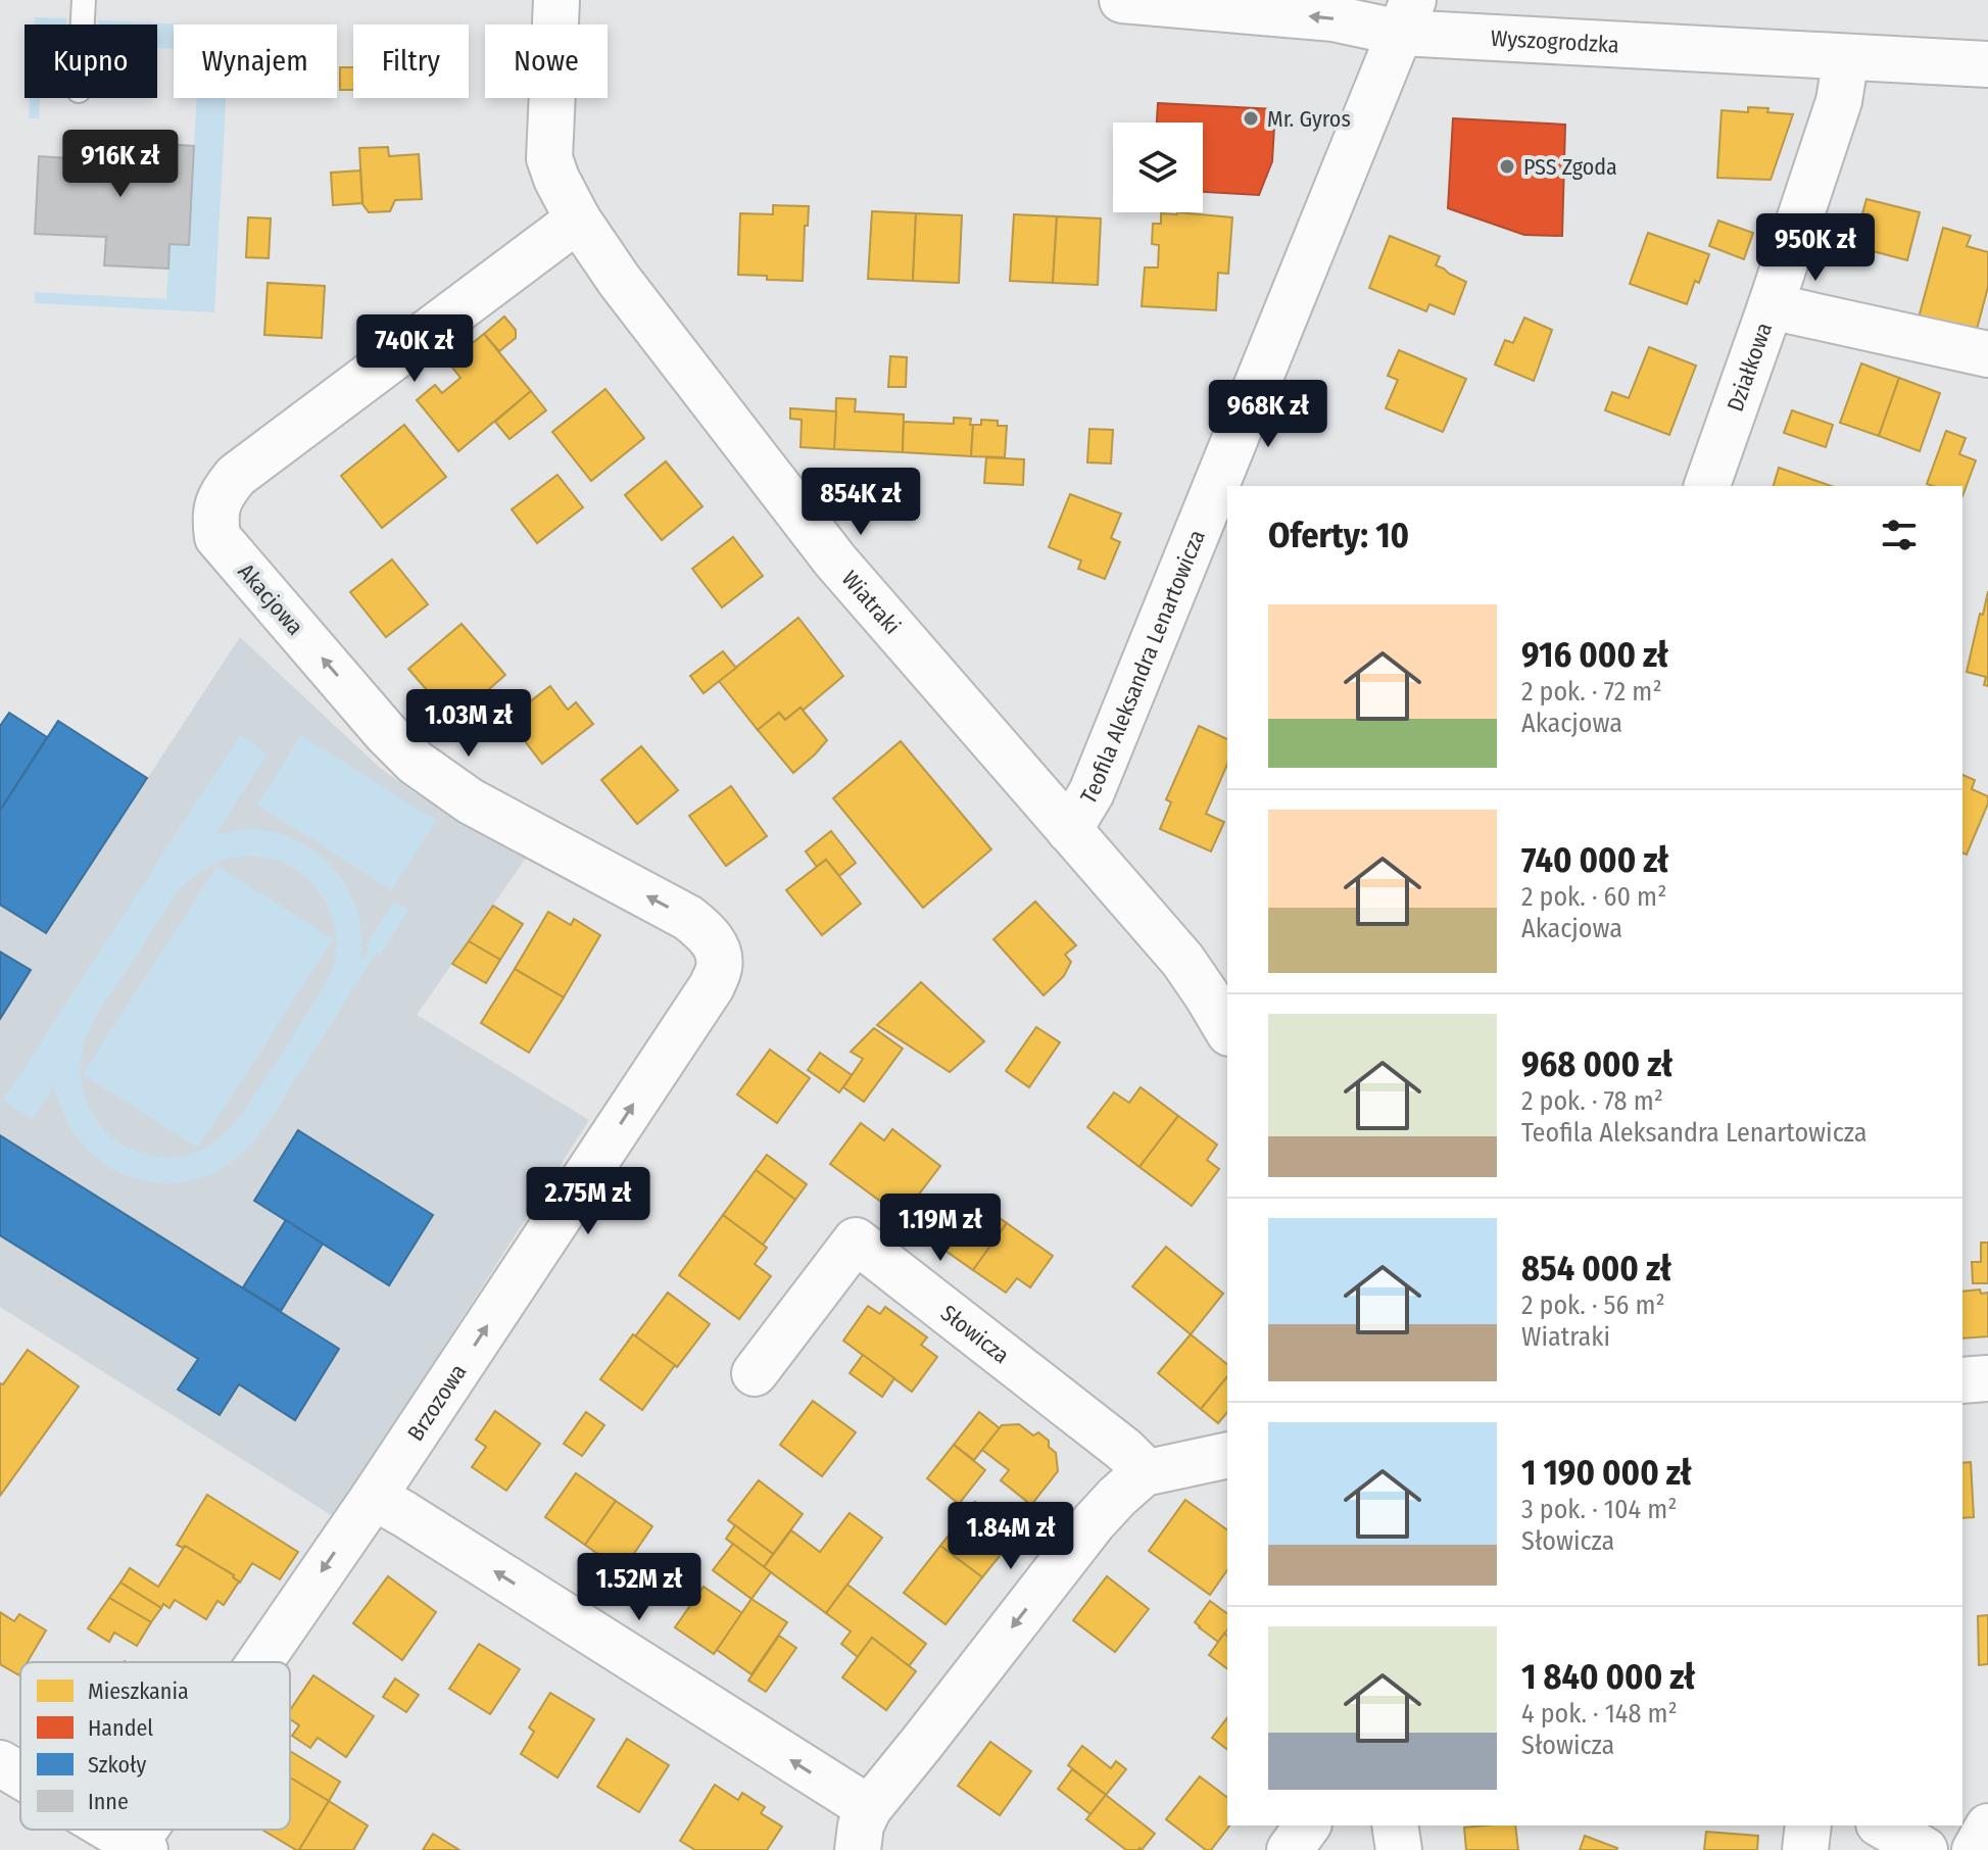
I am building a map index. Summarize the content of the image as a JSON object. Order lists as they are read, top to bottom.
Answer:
{
  "streets": {
    "street": [
      "Wyszogrodzka",
      "Działkowa",
      "Akacjowa",
      "Wiatraki",
      "Teofila Aleksandra Lenartowicza",
      "Słowicza",
      "Brzozowa"
    ]
  },
  "crossings": [
    ["Wyszogrodzka", "Działkowa"],
    ["Wyszogrodzka", "Teofila Aleksandra Lenartowicza"],
    ["Akacjowa", "Wiatraki"],
    ["Akacjowa", "Brzozowa"],
    ["Wiatraki", "Teofila Aleksandra Lenartowicza"]
  ],
  "places": ["Mr. Gyros", "PSS Zgoda"],
  "legend": [
    "Mieszkania",
    "Handel",
    "Szkoły",
    "Inne"
  ],
  "page": {
    "chip": [
      "Kupno",
      "Wynajem",
      "Filtry",
      "Nowe"
    ],
    "price": [
      "916K zł",
      "950K zł",
      "740K zł",
      "968K zł",
      "854K zł",
      "1.03M zł",
      "2.75M zł",
      "1.19M zł",
      "1.84M zł",
      "1.52M zł"
    ],
    "heading": "Oferty: 10",
    "list": [
      {
        "name": "916 000 zł",
        "note": "2 pok. · 72 m² · Akacjowa"
      },
      {
        "name": "740 000 zł",
        "note": "2 pok. · 60 m² · Akacjowa"
      },
      {
        "name": "968 000 zł",
        "note": "2 pok. · 78 m² · Teofila Aleksandra Lenartowicza"
      },
      {
        "name": "854 000 zł",
        "note": "2 pok. · 56 m² · Wiatraki"
      },
      {
        "name": "1 190 000 zł",
        "note": "3 pok. · 104 m² · Słowicza"
      },
      {
        "name": "1 840 000 zł",
        "note": "4 pok. · 148 m² · Słowicza"
      }
    ]
  }
}
